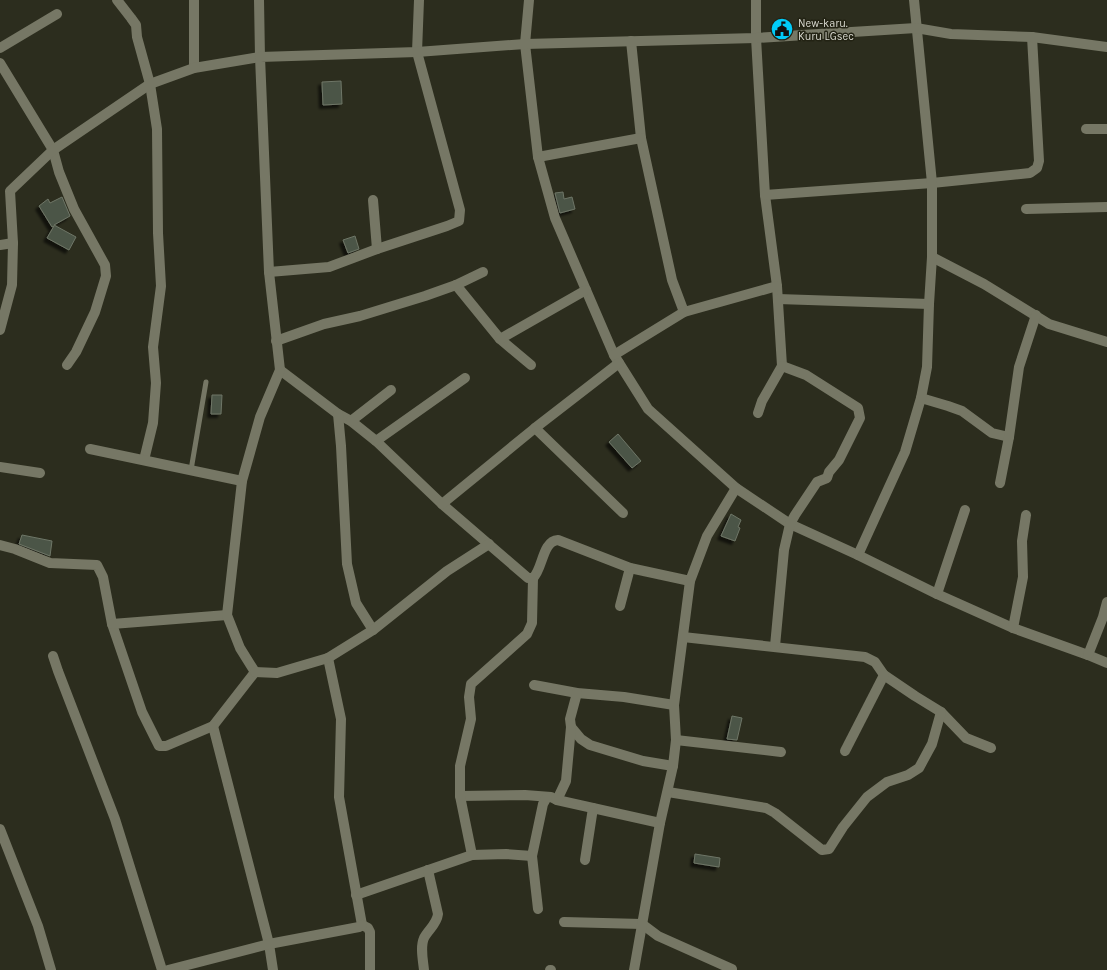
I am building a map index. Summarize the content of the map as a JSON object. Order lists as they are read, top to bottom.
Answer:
{
  "places": {
    "public building": ["New-karu. Kuru LGsec"]
  }
}
